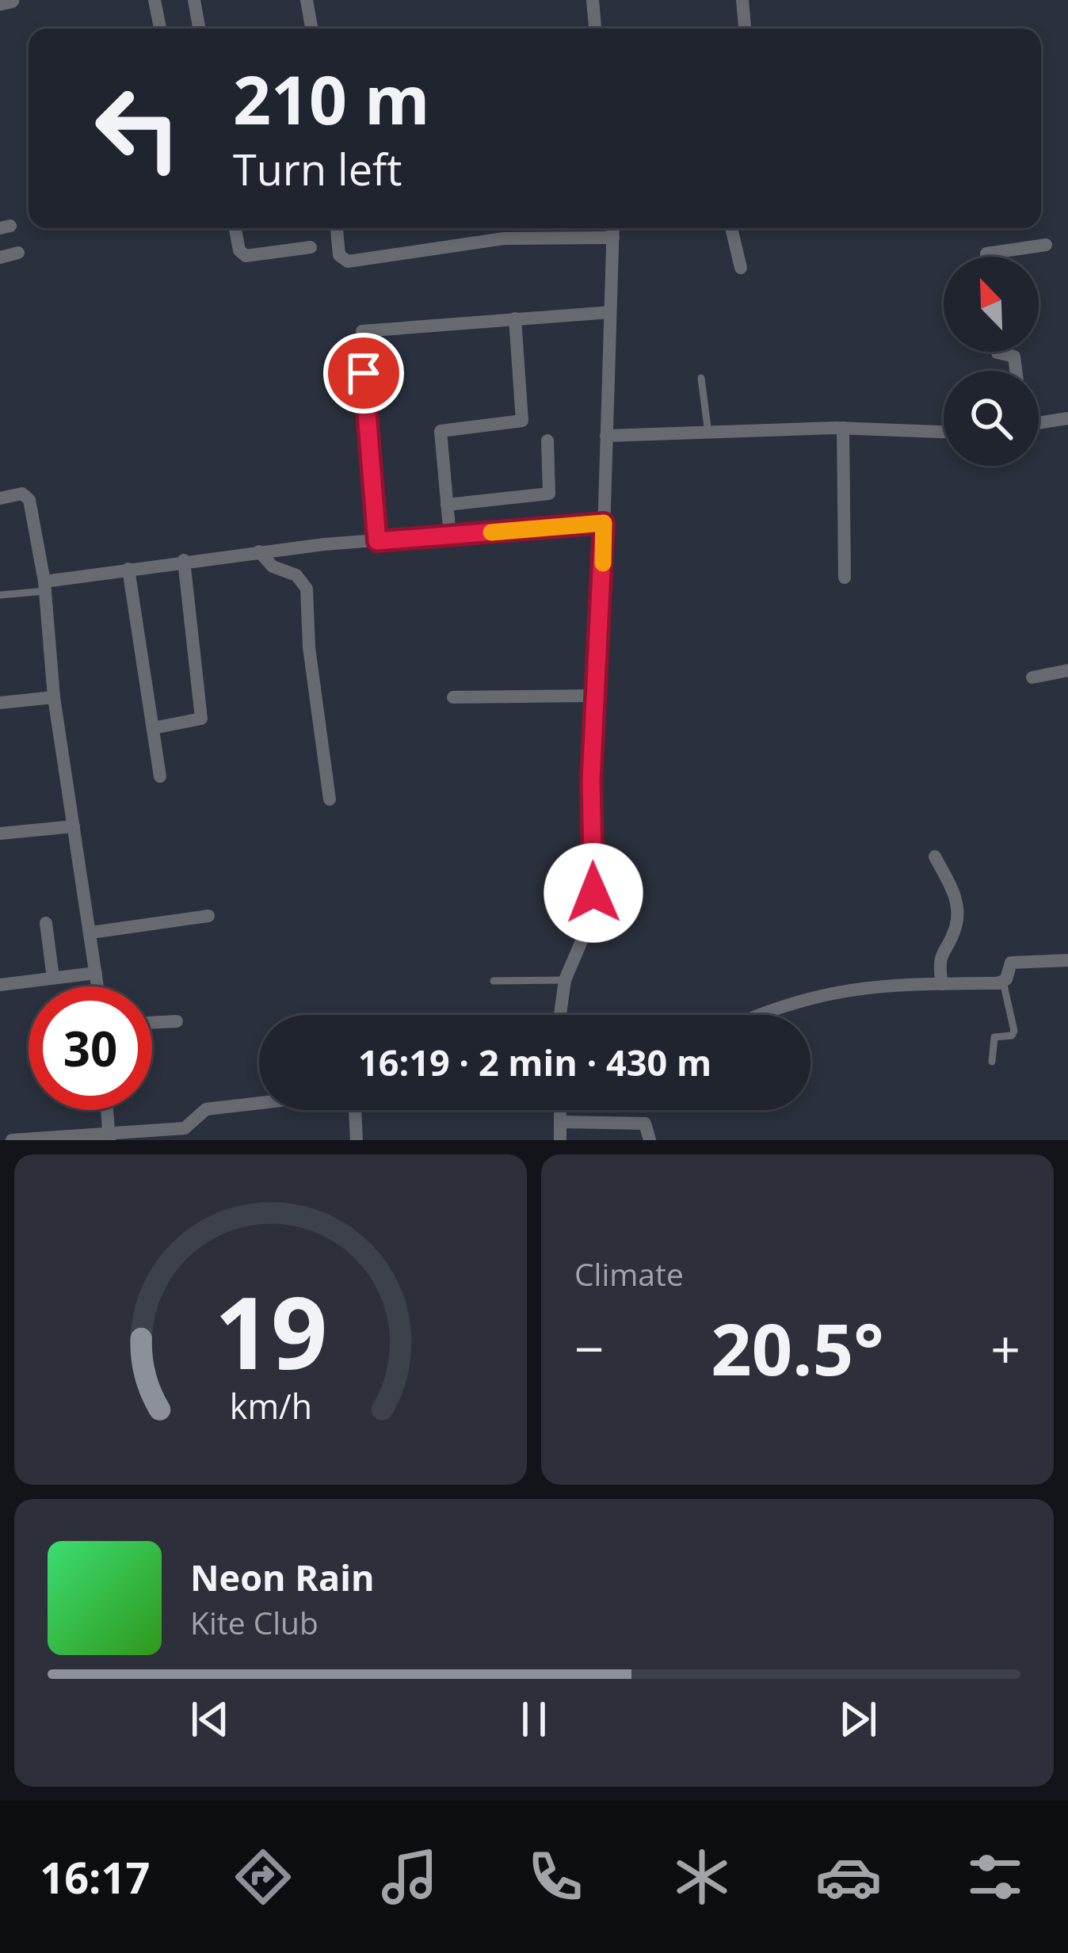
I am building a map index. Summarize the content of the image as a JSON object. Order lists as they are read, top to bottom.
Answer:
{
  "north": "top left",
  "page": {
    "turn": ["210 m", "Turn left"],
    "limit": "30",
    "trip": "16:19 · 2 min · 430 m",
    "tile": "Climate",
    "heat": ["−", "20.5°", "+"],
    "song": ["Neon Rain", "Kite Club"],
    "tabs": "16:17",
    "gauge": ["19", "km/h"]
  }
}
